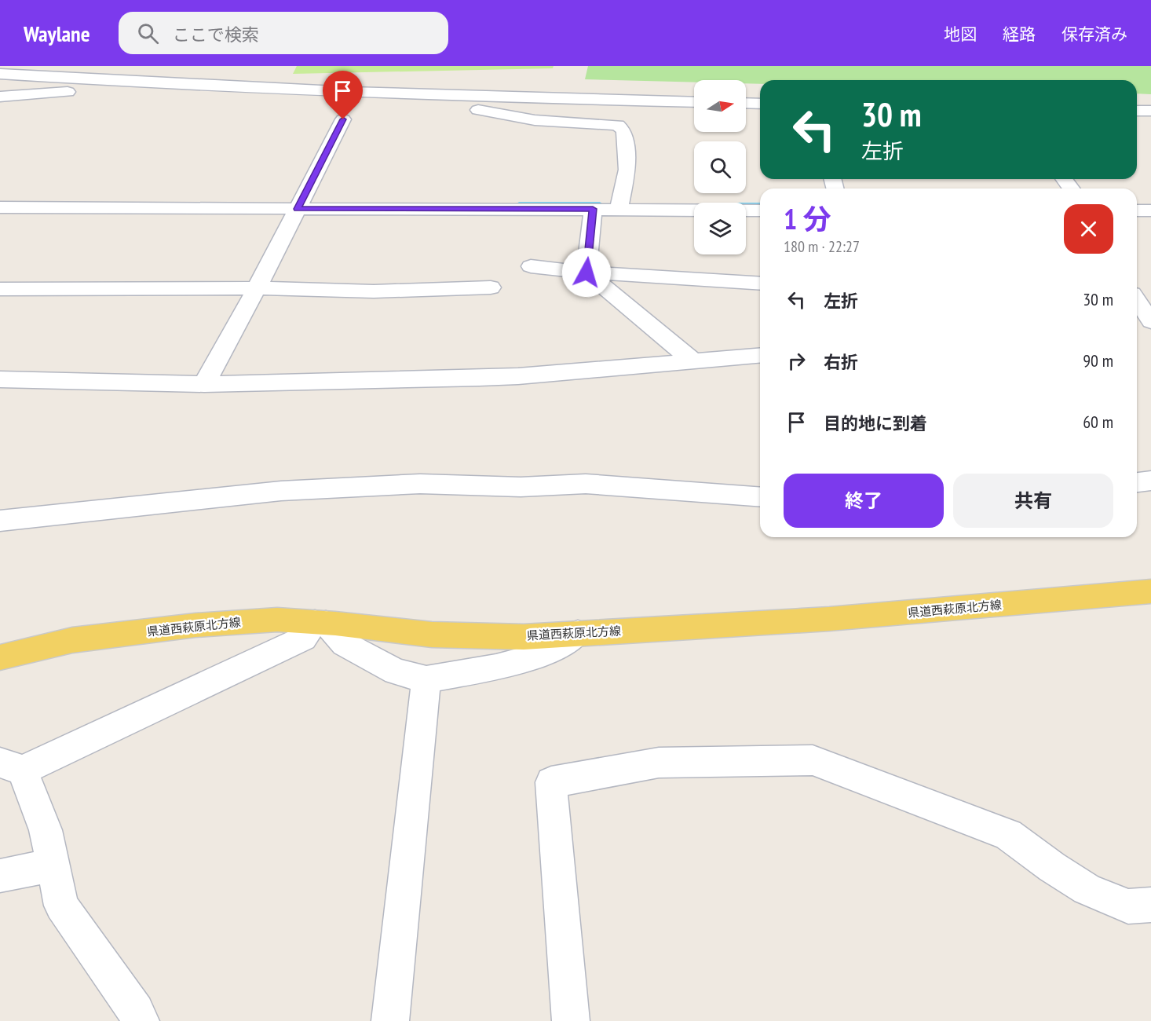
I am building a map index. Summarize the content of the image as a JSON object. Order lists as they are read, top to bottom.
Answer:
{
  "streets": {
    "main road": ["県道西萩原北方線"]
  },
  "north": "right",
  "page": {
    "header": "Waylane",
    "search": "ここで検索",
    "nav": ["地図", "経路", "保存済み"],
    "turn": ["30 m", "左折"],
    "heading": ["1 分", "180 m · 22:27"],
    "list": [
      {
        "name": "左折",
        "value": "30 m"
      },
      {
        "name": "右折",
        "value": "90 m"
      },
      {
        "name": "目的地に到着",
        "value": "60 m"
      }
    ],
    "buttons": ["終了", "共有"]
  }
}
